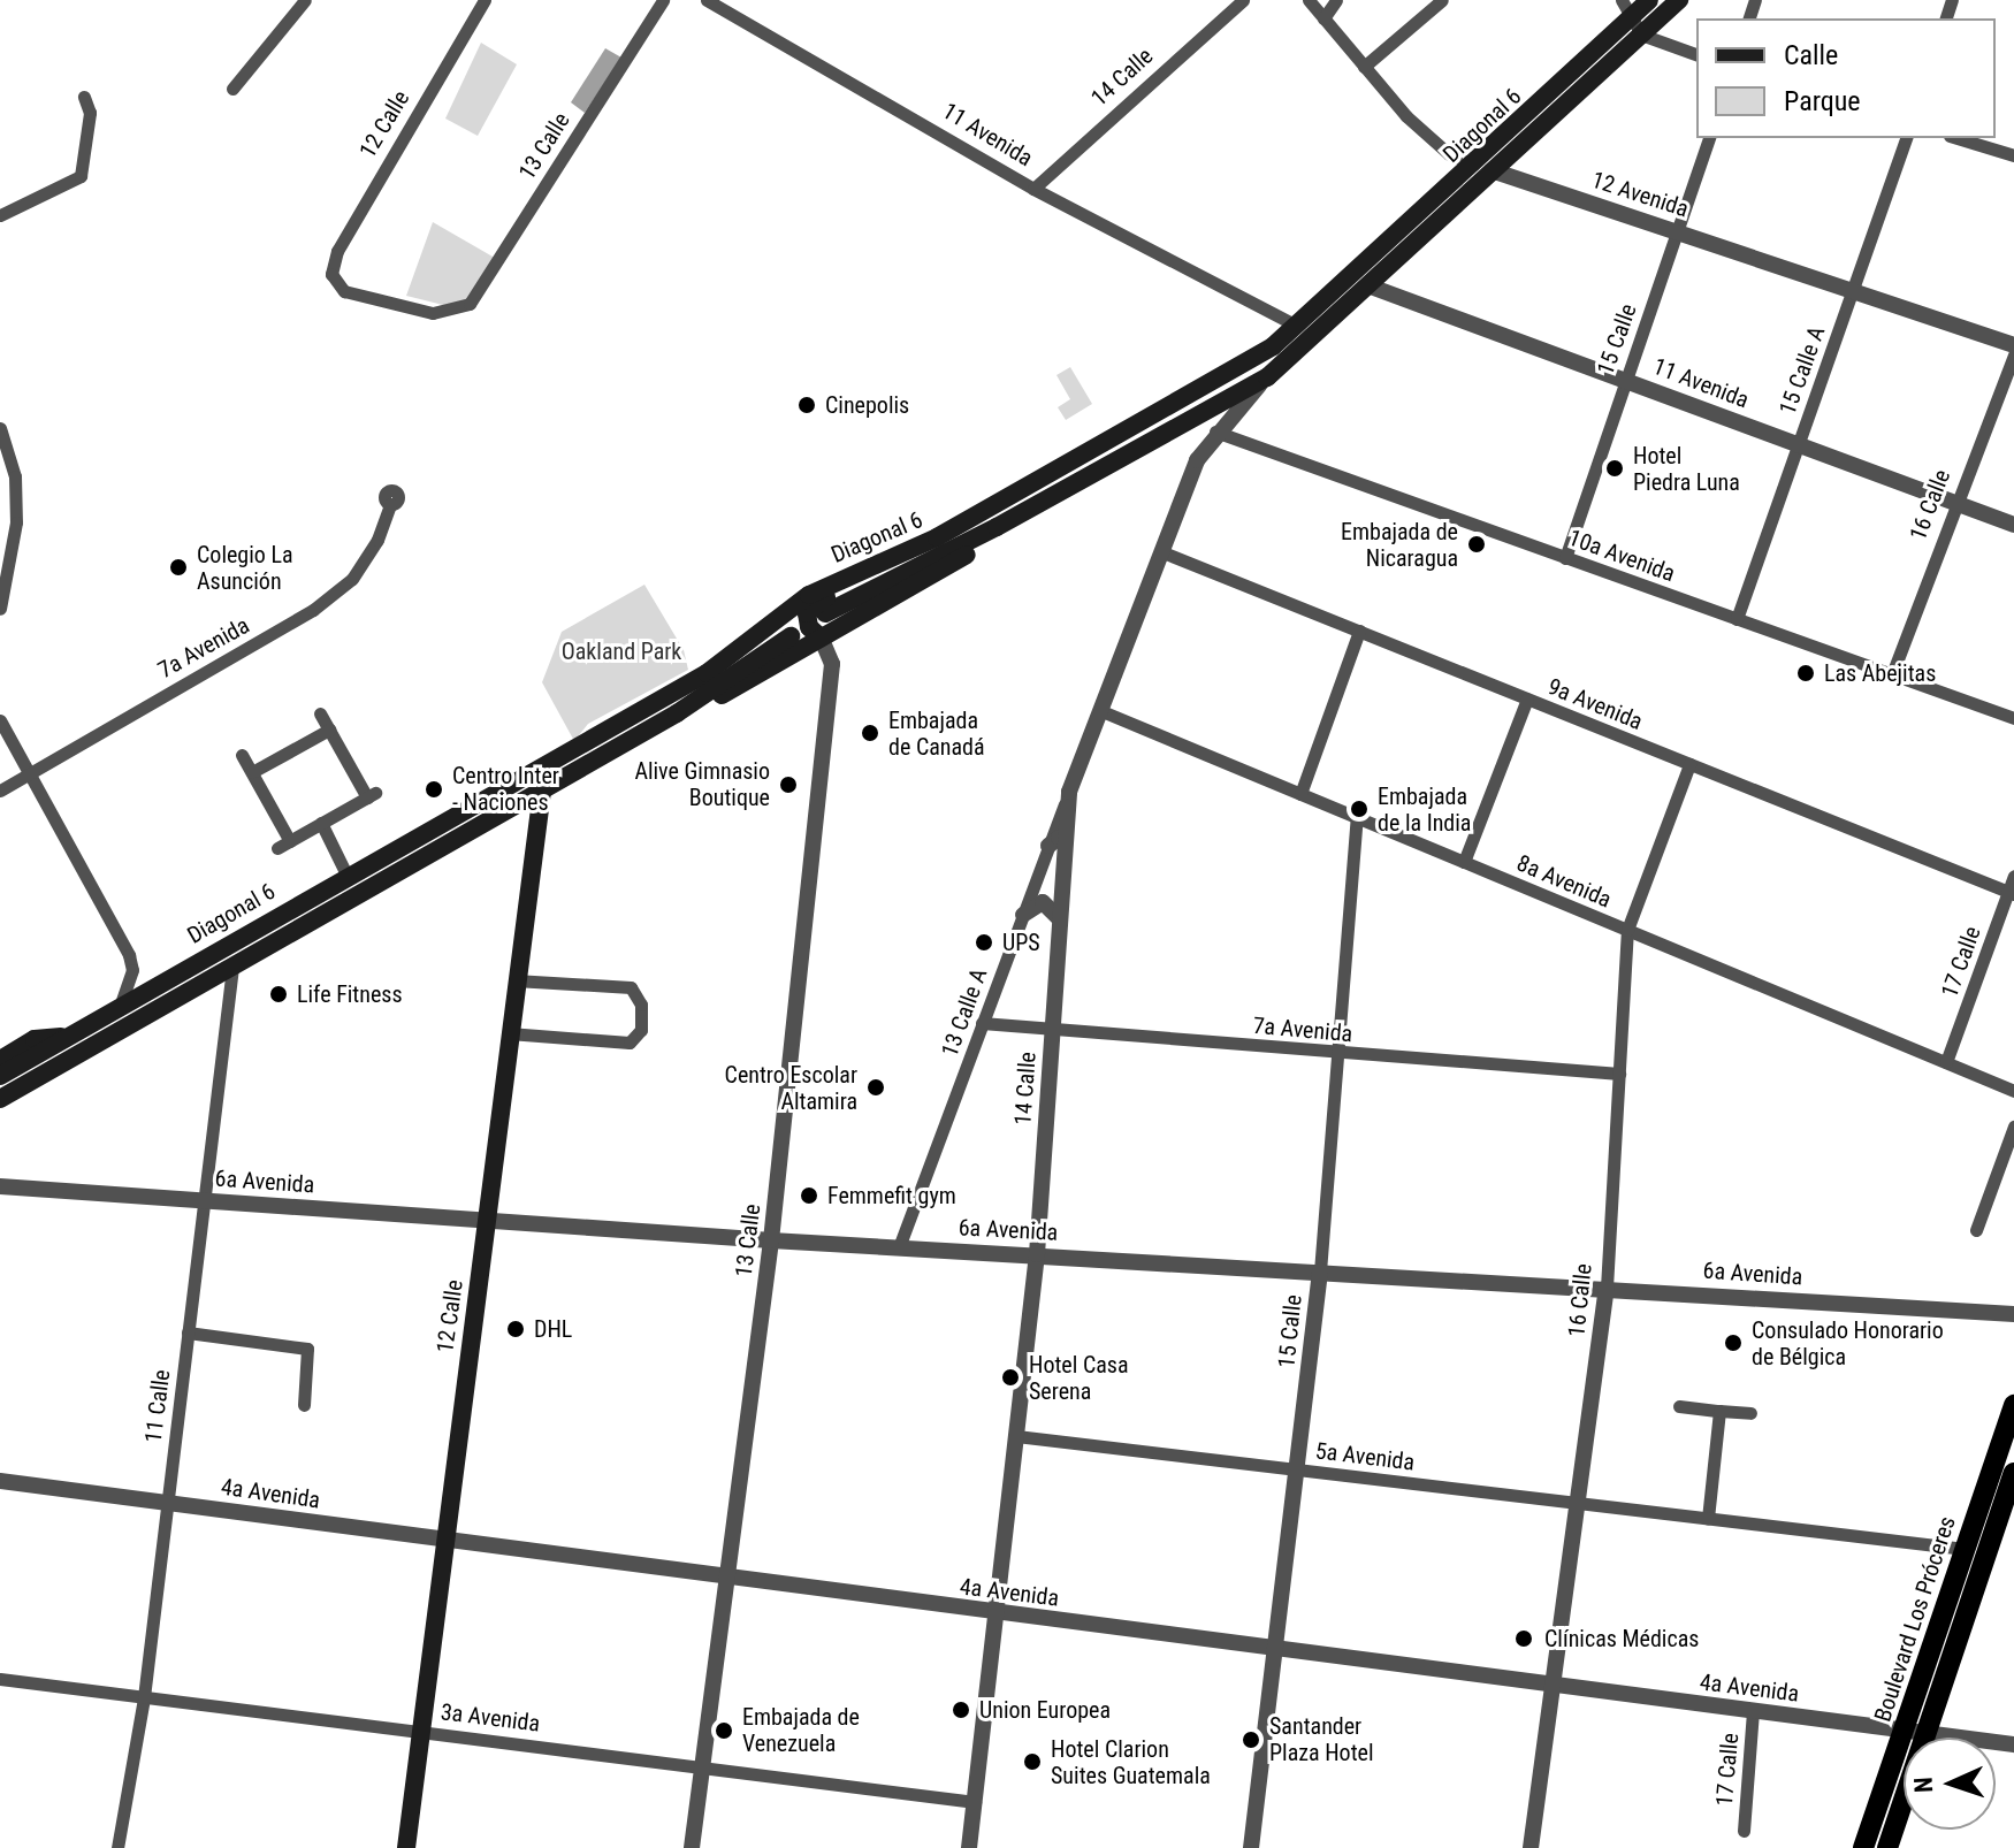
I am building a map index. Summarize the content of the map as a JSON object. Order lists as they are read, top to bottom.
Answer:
{
  "streets": {
    "highway": ["Boulevard Los Próceres"],
    "main road": ["12 Calle", "Diagonal 6"],
    "street": [
      "14 Calle",
      "11 Avenida",
      "13 Calle",
      "12 Avenida",
      "15 Calle",
      "15 Calle A",
      "16 Calle",
      "10a Avenida",
      "7a Avenida",
      "9a Avenida",
      "8a Avenida",
      "17 Calle",
      "13 Calle A",
      "6a Avenida",
      "11 Calle",
      "5a Avenida",
      "4a Avenida",
      "3a Avenida"
    ]
  },
  "crossings": [
    ["14 Calle", "Diagonal 6"],
    ["14 Calle", "11 Avenida"],
    ["14 Calle", "10a Avenida"],
    ["14 Calle", "7a Avenida"],
    ["14 Calle", "9a Avenida"],
    ["14 Calle", "8a Avenida"],
    ["14 Calle", "13 Calle A"],
    ["14 Calle", "6a Avenida"],
    ["14 Calle", "5a Avenida"],
    ["14 Calle", "4a Avenida"],
    ["14 Calle", "3a Avenida"],
    ["12 Calle", "Diagonal 6"],
    ["12 Calle", "13 Calle"],
    ["12 Calle", "6a Avenida"],
    ["12 Calle", "4a Avenida"],
    ["12 Calle", "3a Avenida"],
    ["Diagonal 6", "11 Avenida"],
    ["Diagonal 6", "13 Calle"],
    ["Diagonal 6", "12 Avenida"],
    ["Diagonal 6", "11 Calle"],
    ["11 Avenida", "15 Calle"],
    ["11 Avenida", "15 Calle A"],
    ["11 Avenida", "16 Calle"],
    ["13 Calle", "6a Avenida"],
    ["13 Calle", "4a Avenida"],
    ["13 Calle", "3a Avenida"],
    ["12 Avenida", "15 Calle"],
    ["12 Avenida", "15 Calle A"],
    ["15 Calle", "10a Avenida"],
    ["15 Calle", "7a Avenida"],
    ["15 Calle", "8a Avenida"],
    ["15 Calle", "6a Avenida"],
    ["15 Calle", "5a Avenida"],
    ["15 Calle", "4a Avenida"],
    ["15 Calle A", "10a Avenida"],
    ["16 Calle", "10a Avenida"],
    ["16 Calle", "7a Avenida"],
    ["16 Calle", "9a Avenida"],
    ["16 Calle", "8a Avenida"],
    ["16 Calle", "6a Avenida"],
    ["16 Calle", "5a Avenida"],
    ["16 Calle", "4a Avenida"],
    ["7a Avenida", "13 Calle A"],
    ["9a Avenida", "17 Calle"],
    ["8a Avenida", "17 Calle"],
    ["17 Calle", "4a Avenida"],
    ["13 Calle A", "6a Avenida"],
    ["6a Avenida", "11 Calle"],
    ["11 Calle", "4a Avenida"],
    ["11 Calle", "3a Avenida"],
    ["5a Avenida", "Boulevard Los Próceres"],
    ["4a Avenida", "Boulevard Los Próceres"]
  ],
  "parks": ["Oakland Park"],
  "places": [
    "Cinepolis",
    "Hotel Piedra Luna",
    "Embajada de Nicaragua",
    "Colegio La Asunción",
    "Las Abejitas",
    "Embajada de Canadá",
    "Alive Gimnasio Boutique",
    "Centro Inter - Naciones",
    "Embajada de la India",
    "UPS",
    "Life Fitness",
    "Centro Escolar Altamira",
    "Femmefit gym",
    "DHL",
    "Consulado Honorario de Bélgica",
    "Hotel Casa Serena",
    "Clínicas Médicas",
    "Union Europea",
    "Embajada de Venezuela",
    "Santander Plaza Hotel",
    "Hotel Clarion Suites Guatemala"
  ],
  "legend": ["Calle", "Parque"],
  "north": "left"
}
